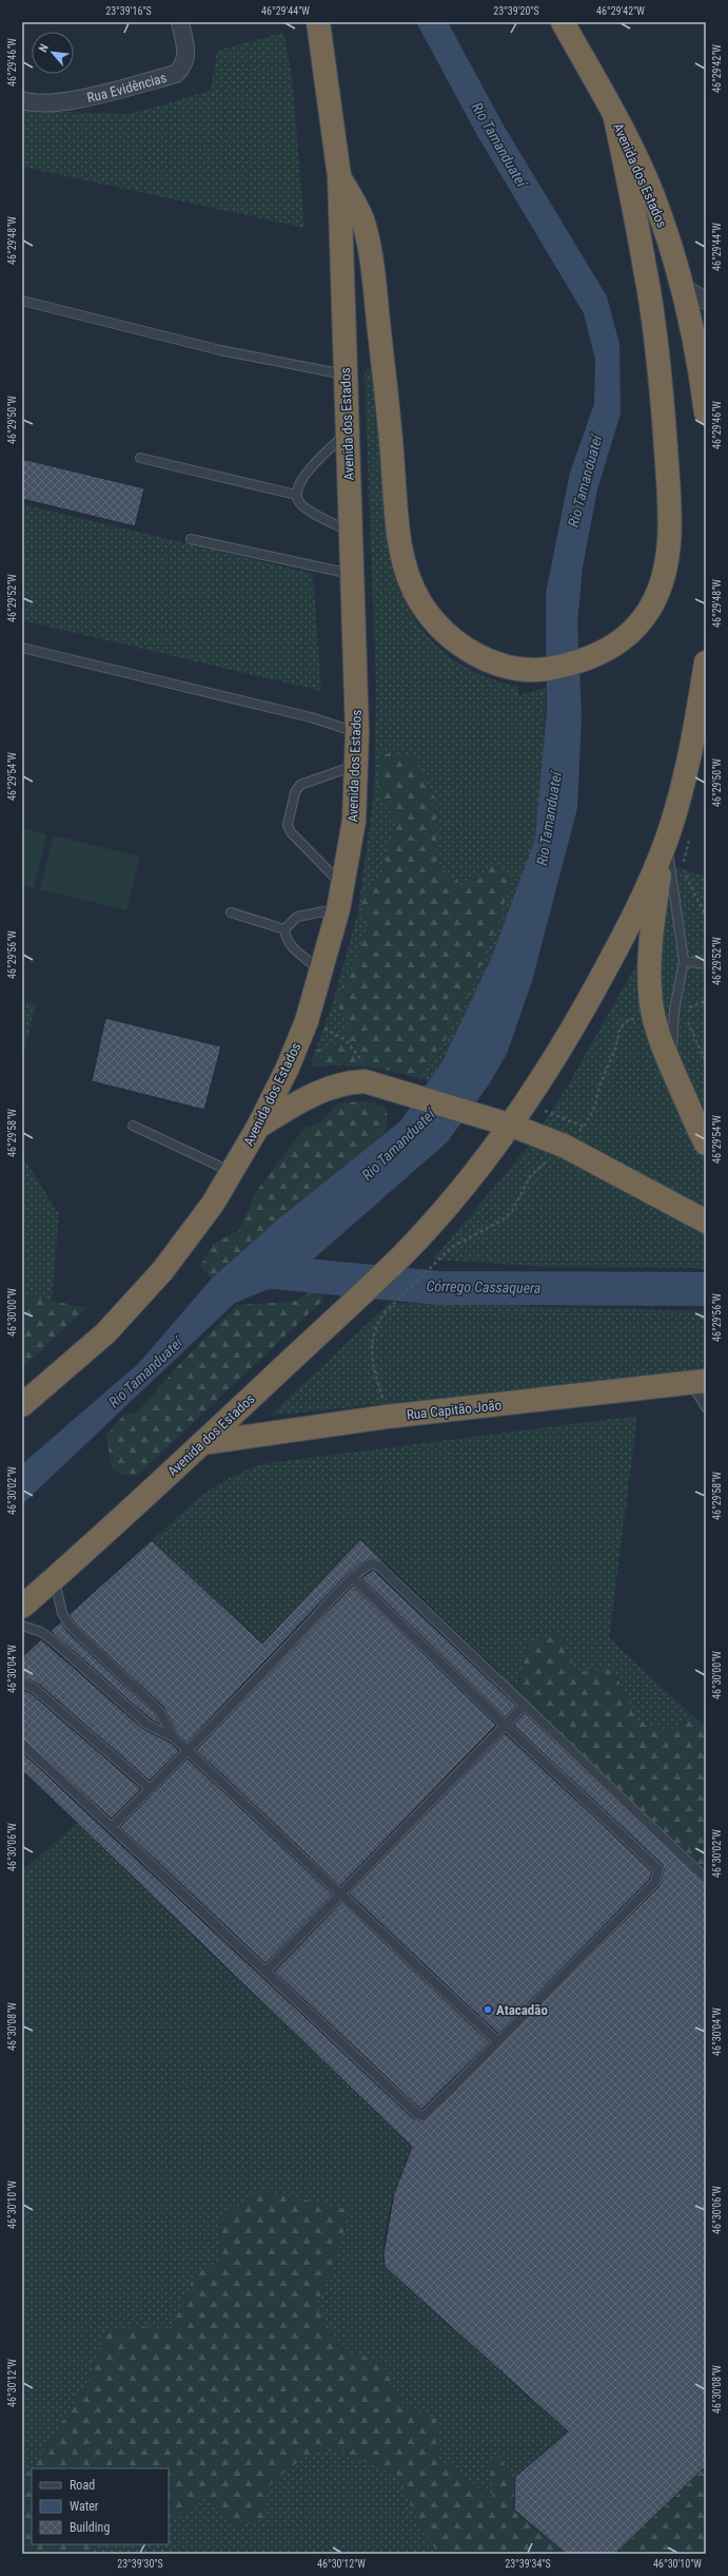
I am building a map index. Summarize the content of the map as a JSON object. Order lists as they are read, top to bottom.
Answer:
{
  "streets": {
    "highway": ["Avenida dos Estados", "Rua Capitão João"],
    "street": ["Rua Evidências"]
  },
  "crossings": [
    ["Avenida dos Estados", "Rua Capitão João"]
  ],
  "water": ["Rio Tamanduateí", "Córrego Cassaquera"],
  "places": ["Atacadão"],
  "legend": ["Road", "Water", "Building"],
  "north": "top left",
  "coordinates": [
    "23°39'16\"S",
    "46°29'44\"W",
    "23°39'20\"S",
    "46°29'42\"W",
    "46°29'46\"W",
    "46°29'48\"W",
    "46°29'50\"W",
    "46°29'52\"W",
    "46°29'54\"W",
    "46°29'56\"W",
    "46°29'58\"W",
    "46°30'00\"W",
    "46°30'02\"W",
    "46°30'04\"W",
    "46°30'06\"W",
    "46°30'08\"W",
    "46°30'10\"W",
    "46°30'12\"W",
    "23°39'30\"S",
    "23°39'34\"S"
  ]
}
